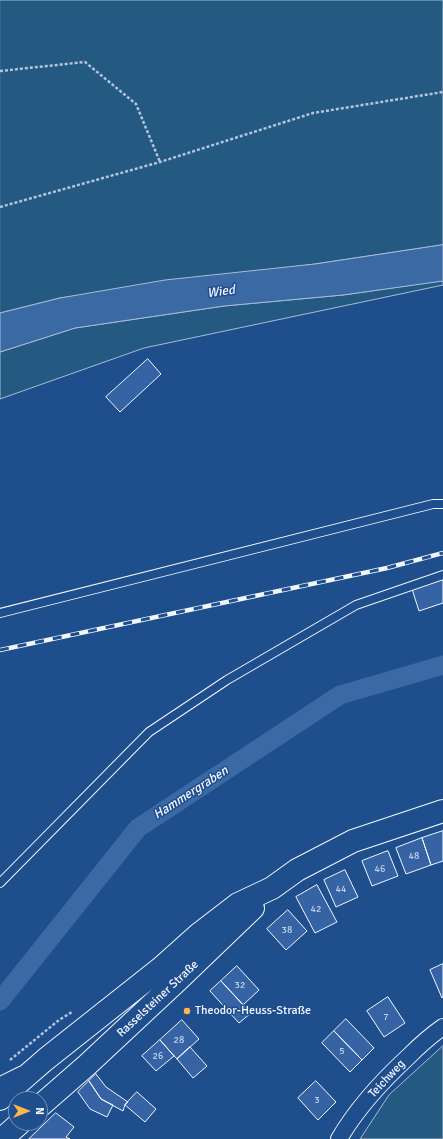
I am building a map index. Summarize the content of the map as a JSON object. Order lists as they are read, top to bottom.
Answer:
{
  "streets": {
    "main road": ["Rasselsteiner Straße"],
    "street": ["Teichweg"]
  },
  "water": ["Wied", "Hammergraben"],
  "places": ["Theodor-Heuss-Straße"],
  "house_numbers": [
    "48",
    "46",
    "44",
    "42",
    "38",
    "32",
    "7",
    "28",
    "5",
    "26",
    "3"
  ],
  "north": "right"
}
